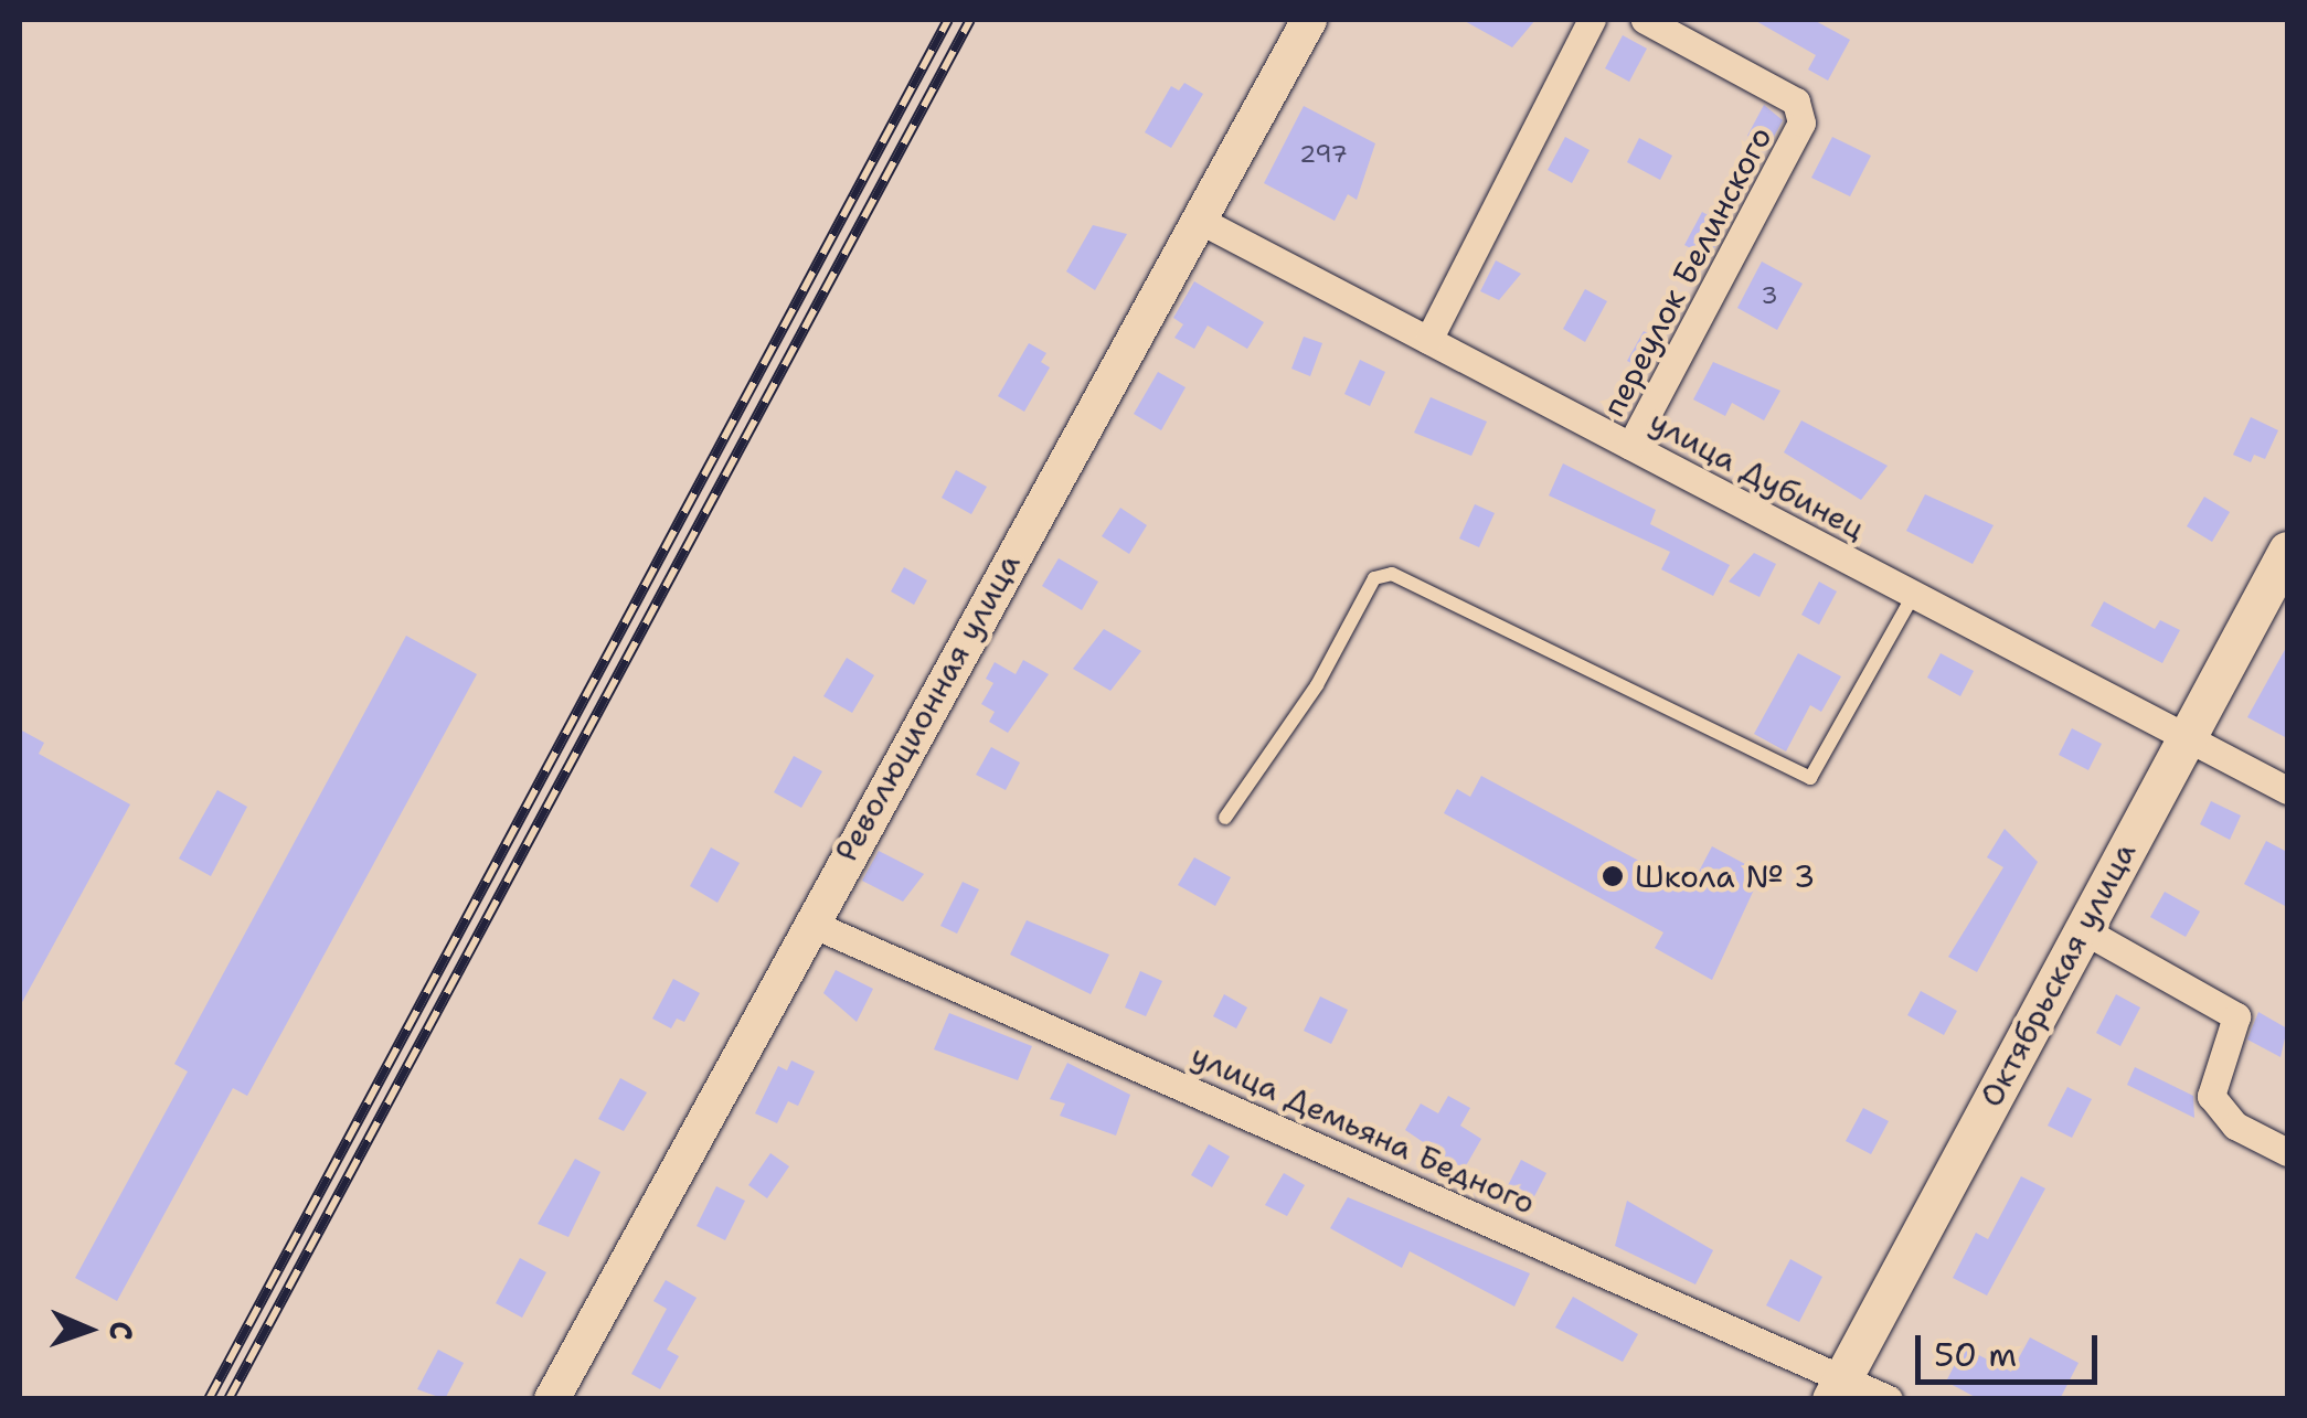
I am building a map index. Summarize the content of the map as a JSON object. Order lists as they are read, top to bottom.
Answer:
{
  "streets": {
    "main road": ["Октябрьская улица"],
    "street": [
      "переулок Белинского",
      "улица Дубинец",
      "Революционная улица",
      "улица Демьяна Бедного"
    ]
  },
  "crossings": [
    ["переулок Белинского", "улица Дубинец"],
    ["улица Дубинец", "Революционная улица"],
    ["улица Дубинец", "Октябрьская улица"],
    ["Революционная улица", "улица Демьяна Бедного"],
    ["Октябрьская улица", "улица Демьяна Бедного"]
  ],
  "places": ["Школа № 3"],
  "house_numbers": ["297", "3"],
  "scale_bar": "50 m",
  "north": "right"
}
